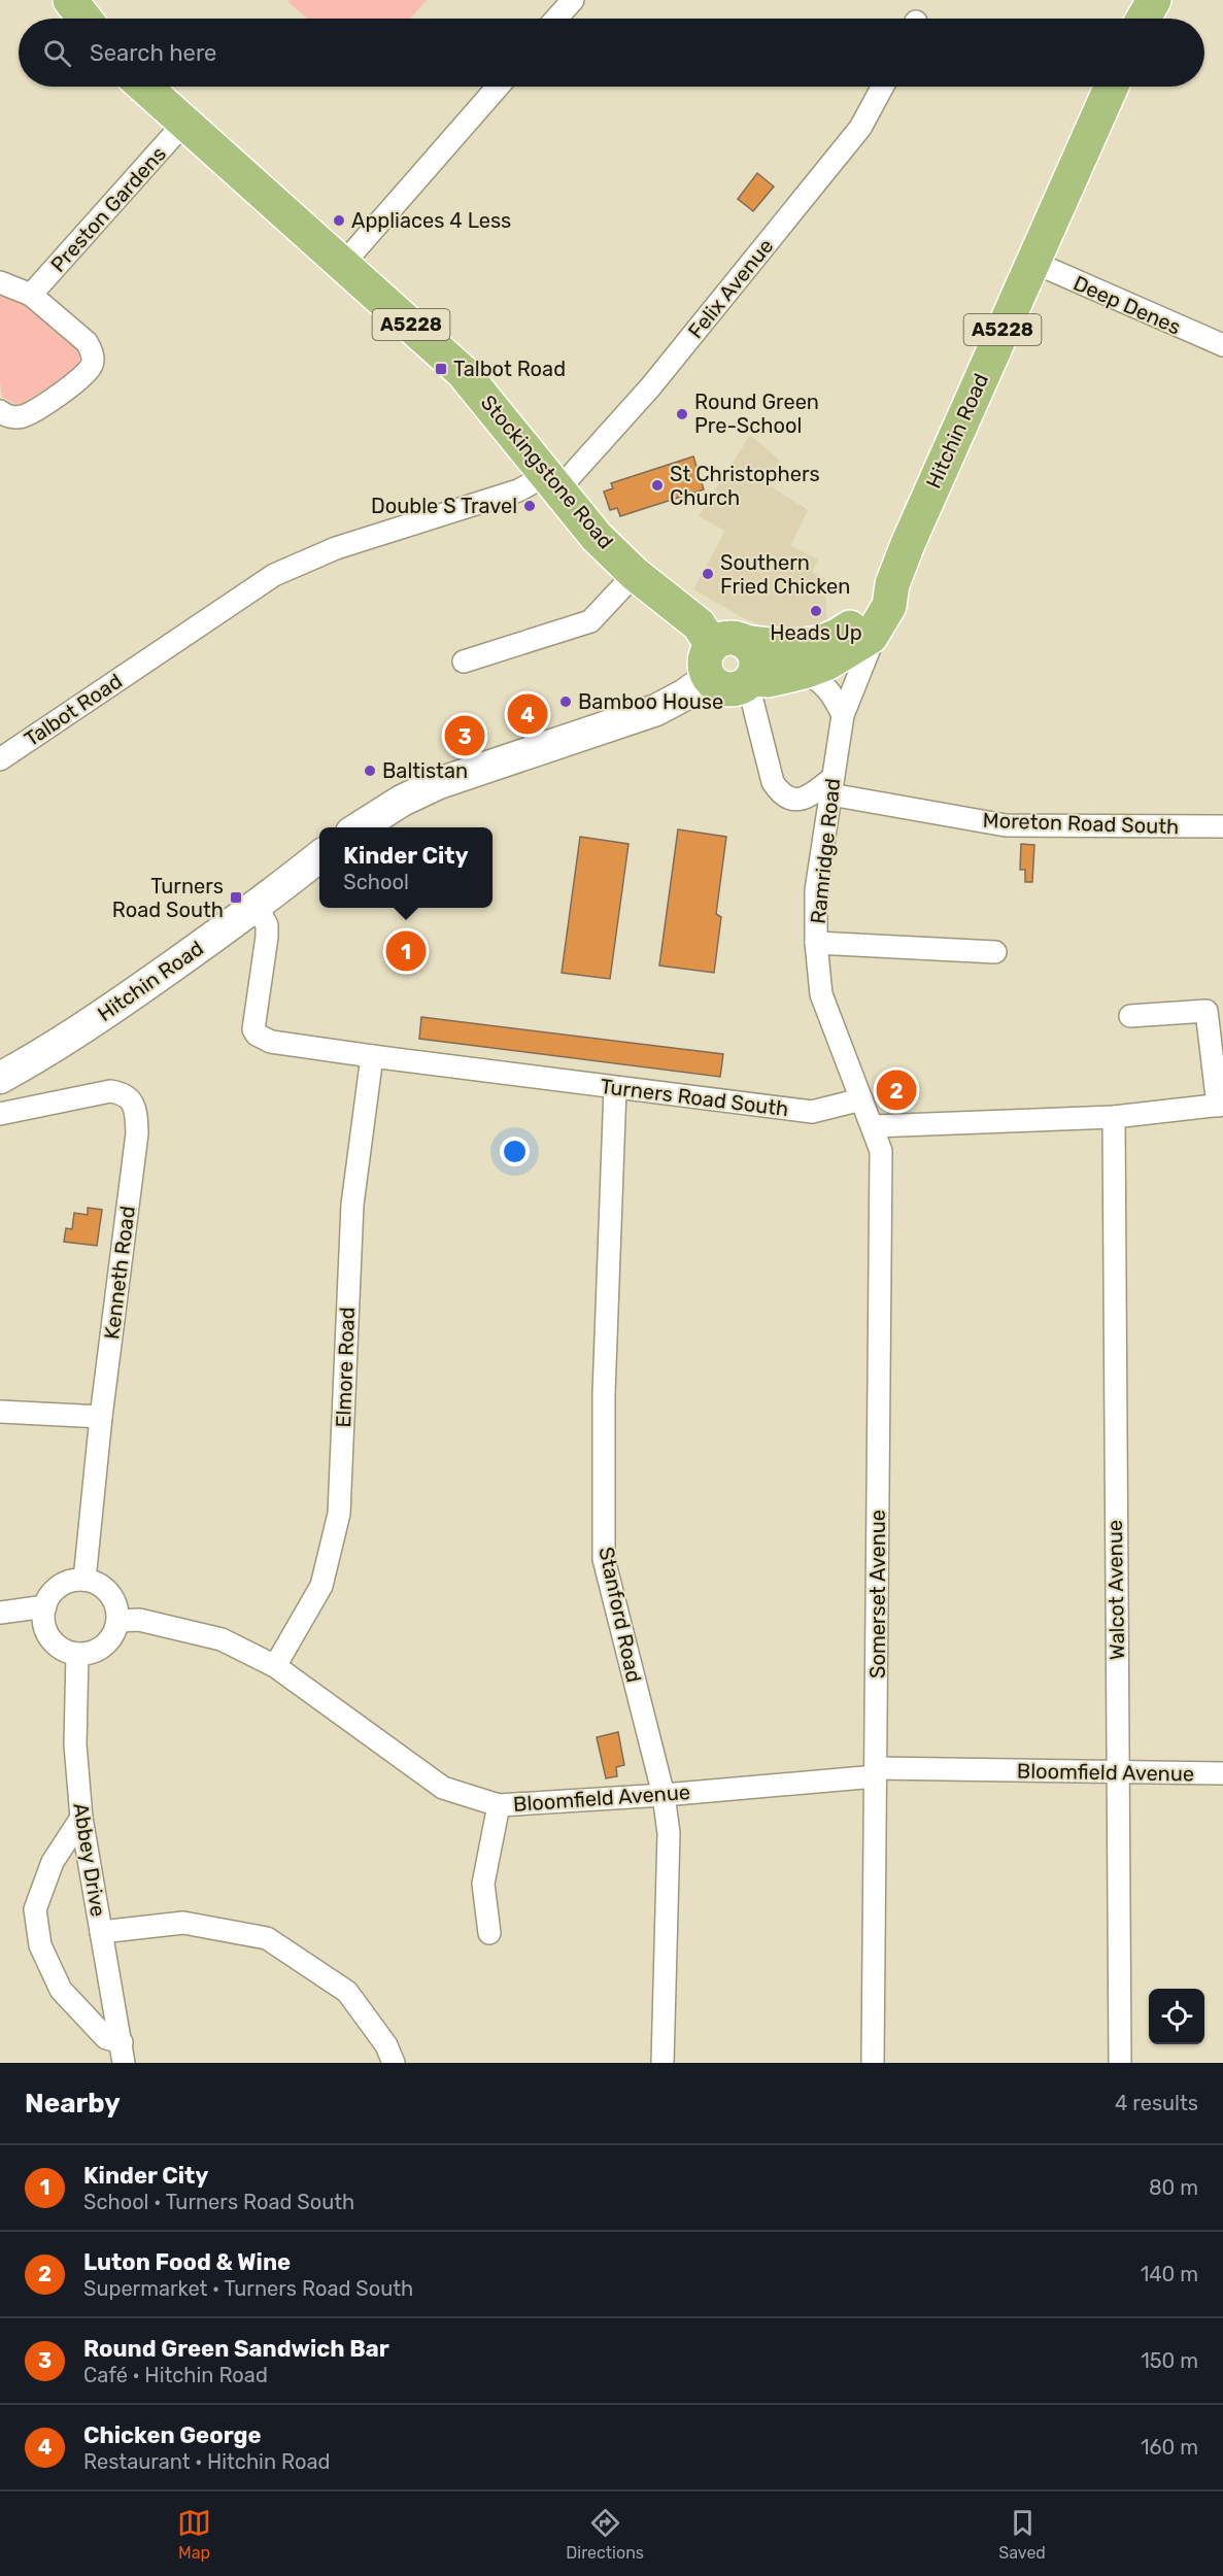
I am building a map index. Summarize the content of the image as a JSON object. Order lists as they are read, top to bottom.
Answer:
{
  "streets": {
    "main road": ["A5228", "Hitchin Road", "Stockingstone Road"],
    "street": [
      "Preston Gardens",
      "Felix Avenue",
      "Deep Denes",
      "Talbot Road",
      "Moreton Road South",
      "Ramridge Road",
      "Turners Road South",
      "Kenneth Road",
      "Elmore Road",
      "Walcot Avenue",
      "Somerset Avenue",
      "Stanford Road",
      "Bloomfield Avenue",
      "Abbey Drive"
    ]
  },
  "crossings": [
    ["Preston Gardens", "Stockingstone Road"],
    ["Felix Avenue", "Stockingstone Road"],
    ["Felix Avenue", "Talbot Road"],
    ["Deep Denes", "Hitchin Road"],
    ["Hitchin Road", "Stockingstone Road"],
    ["Hitchin Road", "Ramridge Road"],
    ["Hitchin Road", "Turners Road South"],
    ["Stockingstone Road", "Talbot Road"],
    ["Moreton Road South", "Ramridge Road"],
    ["Ramridge Road", "Turners Road South"],
    ["Ramridge Road", "Somerset Avenue"],
    ["Turners Road South", "Elmore Road"],
    ["Turners Road South", "Stanford Road"],
    ["Kenneth Road", "Bloomfield Avenue"],
    ["Kenneth Road", "Abbey Drive"],
    ["Elmore Road", "Bloomfield Avenue"],
    ["Walcot Avenue", "Bloomfield Avenue"],
    ["Somerset Avenue", "Bloomfield Avenue"],
    ["Stanford Road", "Bloomfield Avenue"],
    ["Bloomfield Avenue", "Abbey Drive"]
  ],
  "places": {
    "other": [
      "Appliaces 4 Less",
      "Round Green Pre-School",
      "St Christophers Church",
      "Double S Travel",
      "Southern Fried Chicken",
      "Heads Up",
      "Bamboo House",
      "Baltistan"
    ],
    "transit": ["Talbot Road", "Turners Road South"]
  },
  "page": {
    "search": "Search here",
    "pins": [
      "4",
      "3",
      "1",
      "2"
    ],
    "popup": ["Kinder City", "School"],
    "heading": ["Nearby", "4 results"],
    "list": [
      {
        "mark": "1",
        "name": "Kinder City",
        "note": "School · Turners Road South",
        "value": "80 m"
      },
      {
        "mark": "2",
        "name": "Luton Food & Wine",
        "note": "Supermarket · Turners Road South",
        "value": "140 m"
      },
      {
        "mark": "3",
        "name": "Round Green Sandwich Bar",
        "note": "Café · Hitchin Road",
        "value": "150 m"
      },
      {
        "mark": "4",
        "name": "Chicken George",
        "note": "Restaurant · Hitchin Road",
        "value": "160 m"
      }
    ],
    "nav": ["Map", "Directions", "Saved"]
  }
}
